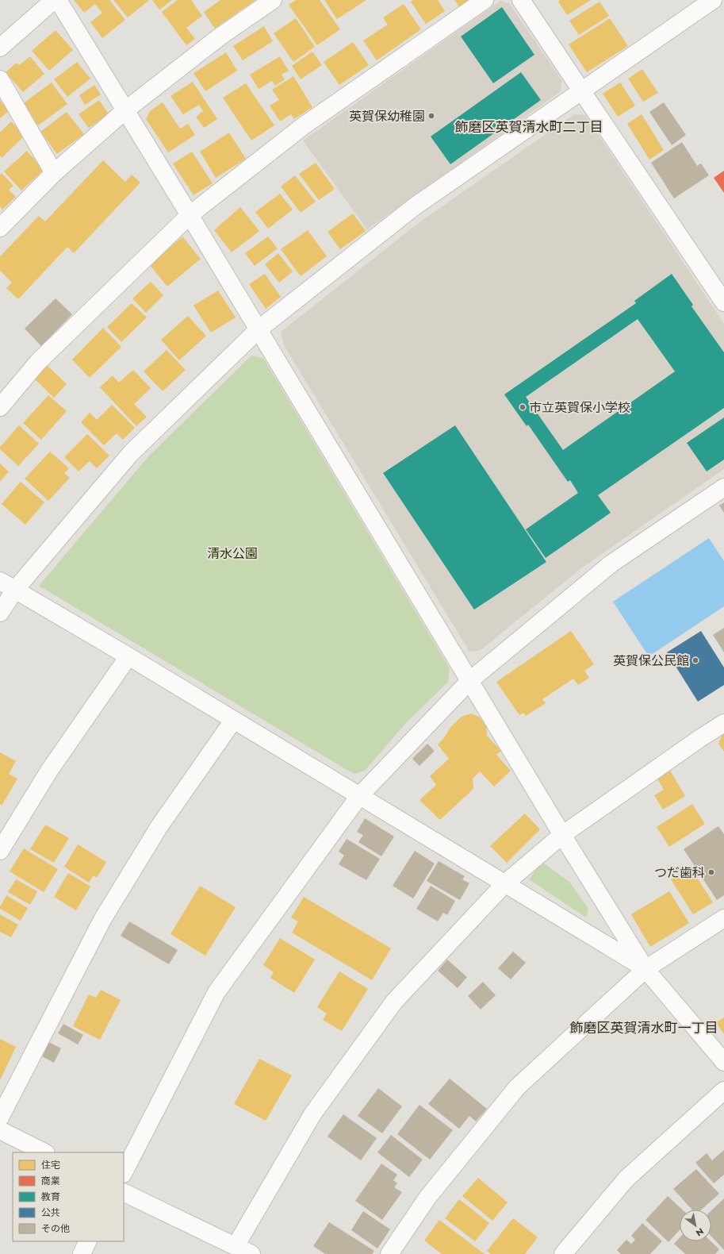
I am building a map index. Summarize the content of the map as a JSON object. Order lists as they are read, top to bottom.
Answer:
{
  "districts": ["飾磨区英賀清水町二丁目", "飾磨区英賀清水町一丁目"],
  "parks": ["清水公園"],
  "places": [
    "英賀保幼稚園",
    "市立英賀保小学校",
    "英賀保公民館",
    "つだ歯科"
  ],
  "legend": [
    "住宅",
    "商業",
    "教育",
    "公共",
    "その他"
  ],
  "north": "bottom right"
}
